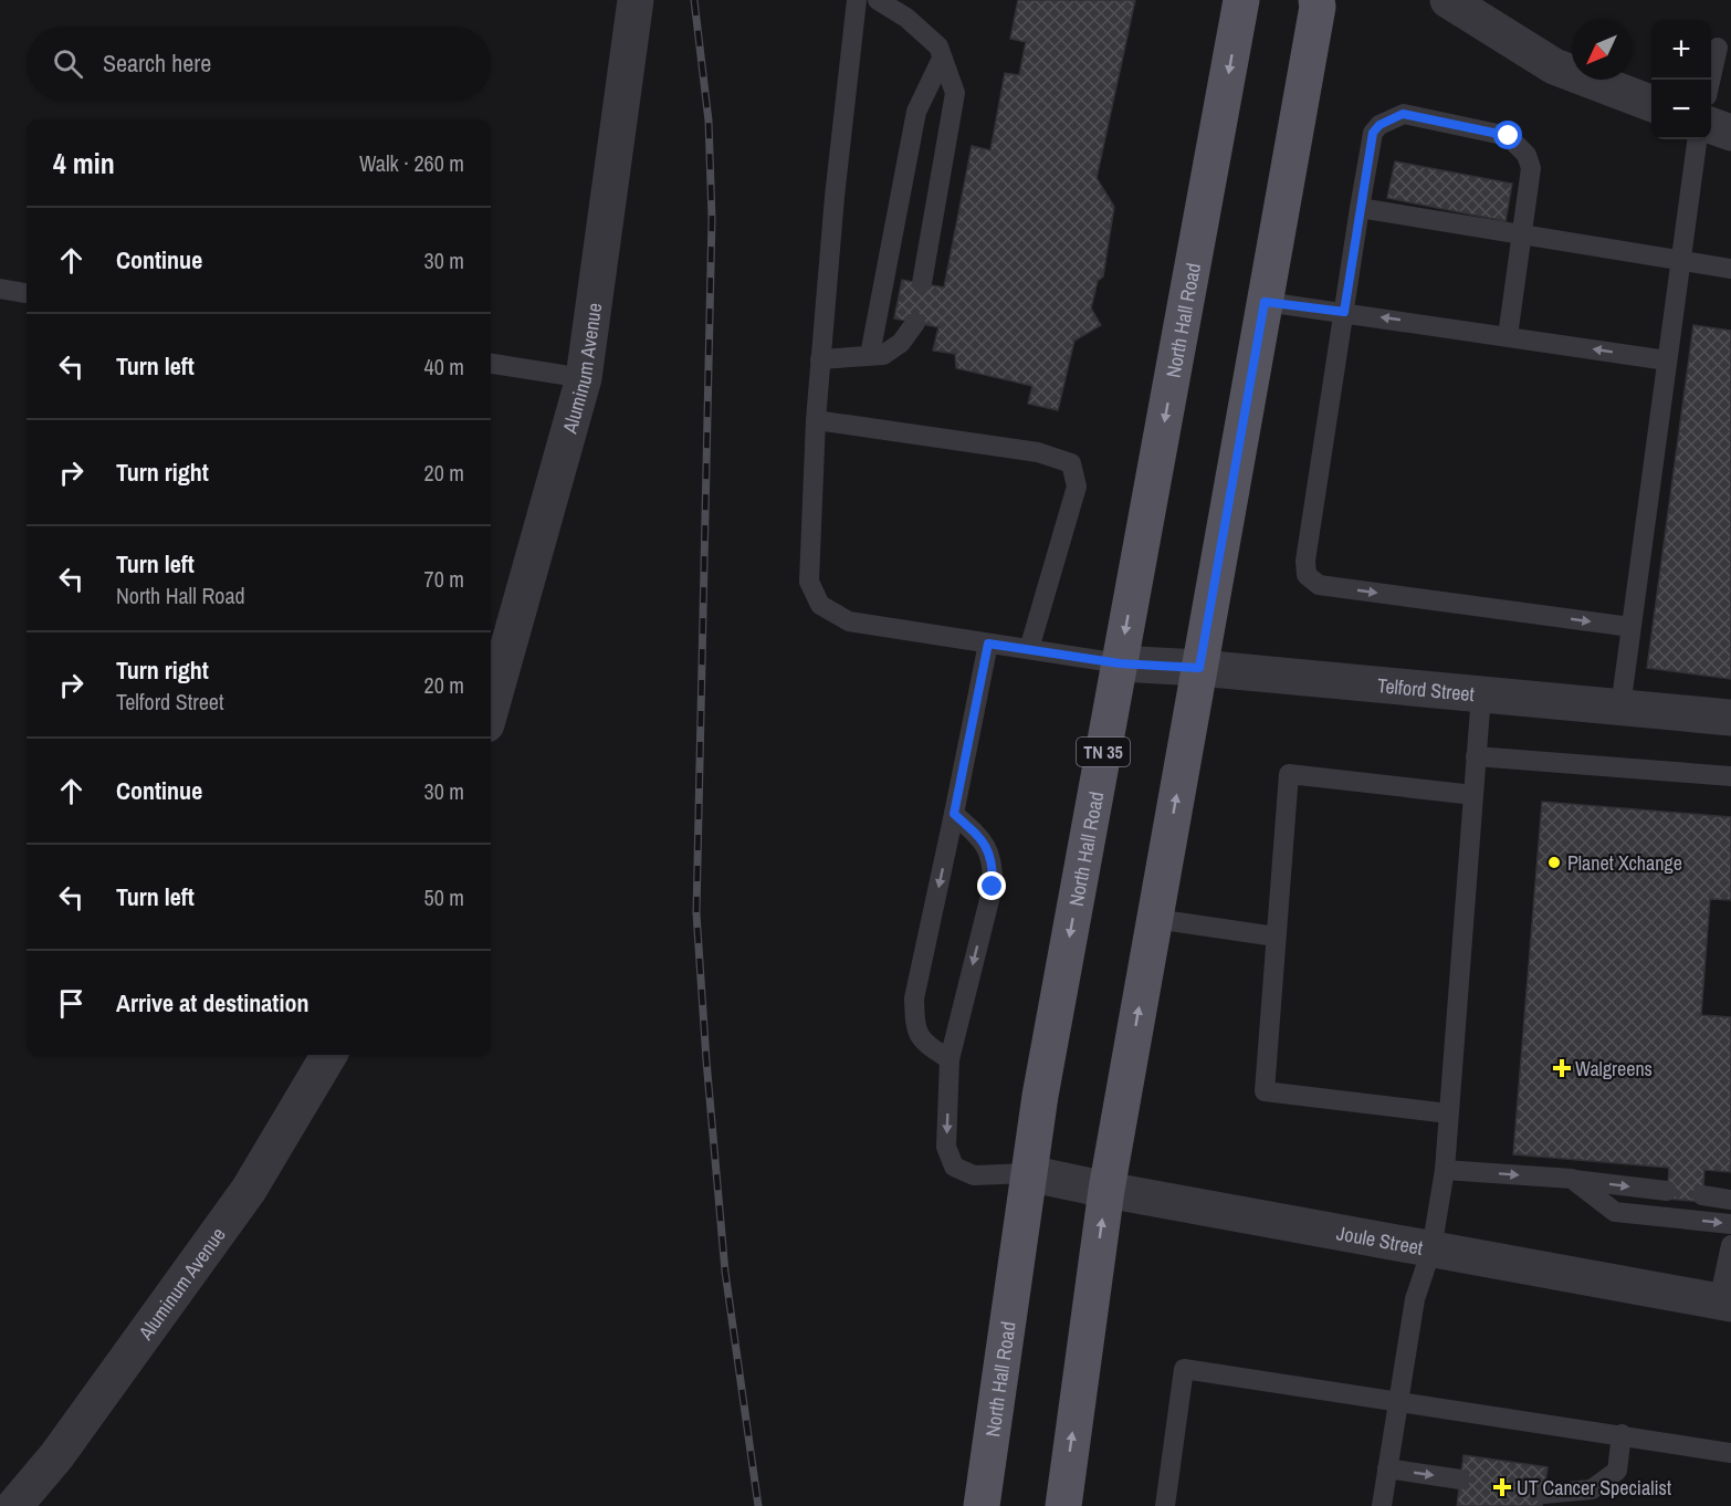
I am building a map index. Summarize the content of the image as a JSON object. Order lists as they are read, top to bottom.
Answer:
{
  "streets": {
    "main road": ["North Hall Road", "TN 35"],
    "street": ["Aluminum Avenue", "Telford Street", "Joule Street"]
  },
  "crossings": [
    ["North Hall Road", "Telford Street"],
    ["North Hall Road", "Joule Street"]
  ],
  "places": {
    "other": ["Planet Xchange"],
    "health": ["Walgreens", "UT Cancer Specialist"]
  },
  "north": "bottom left",
  "page": {
    "map_buttons": ["+", "−"],
    "search": "Search here",
    "heading": ["4 min", "Walk · 260 m"],
    "list": [
      ["Continue", "30 m"],
      ["Turn left", "40 m"],
      ["Turn right", "20 m"],
      ["Turn left", "North Hall Road", "70 m"],
      ["Turn right", "Telford Street", "20 m"],
      ["Continue", "30 m"],
      ["Turn left", "50 m"],
      "Arrive at destination"
    ]
  }
}
